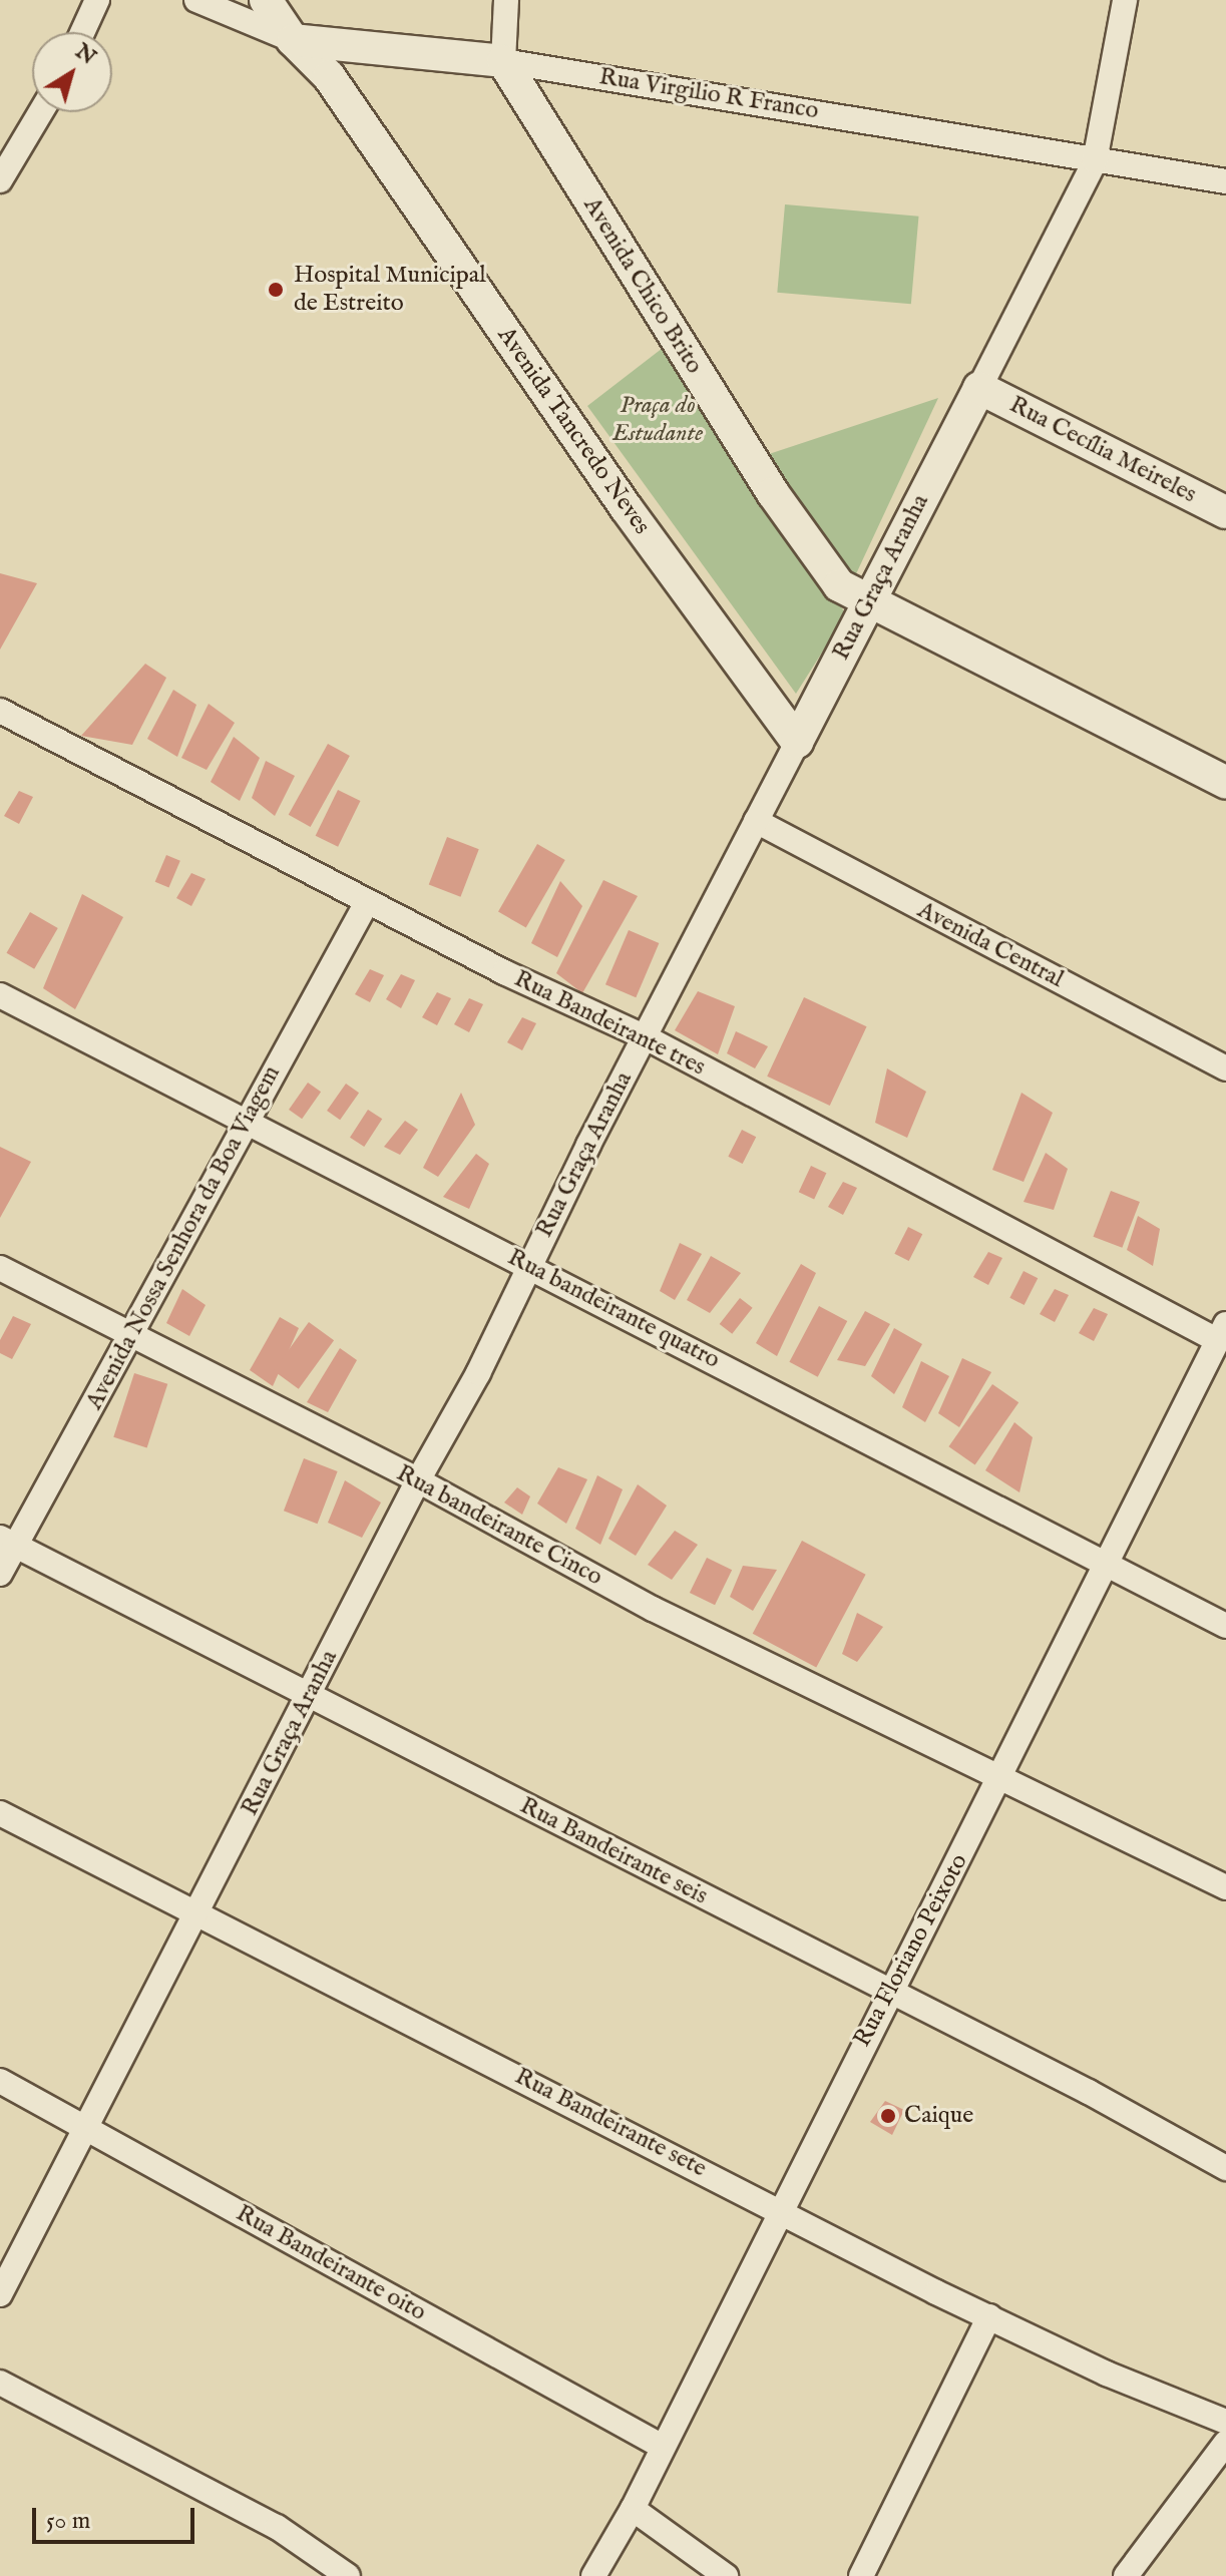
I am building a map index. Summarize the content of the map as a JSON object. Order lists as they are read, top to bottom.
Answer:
{
  "streets": {
    "main road": [
      "Rua Virgilio R Franco",
      "Avenida Chico Brito",
      "Avenida Tancredo Neves",
      "Rua Cecília Meireles",
      "Rua Graça Aranha"
    ],
    "street": [
      "Avenida Central",
      "Rua Bandeirante tres",
      "Avenida Nossa Senhora da Boa Viagem",
      "Rua bandeirante quatro",
      "Rua bandeirante Cinco",
      "Rua Bandeirante seis",
      "Rua Floriano Peixoto",
      "Rua Bandeirante sete",
      "Rua Bandeirante oito"
    ]
  },
  "crossings": [
    ["Rua Virgilio R Franco", "Avenida Chico Brito"],
    ["Rua Virgilio R Franco", "Avenida Tancredo Neves"],
    ["Rua Virgilio R Franco", "Rua Graça Aranha"],
    ["Avenida Chico Brito", "Rua Graça Aranha"],
    ["Avenida Tancredo Neves", "Rua Graça Aranha"],
    ["Rua Cecília Meireles", "Rua Graça Aranha"],
    ["Rua Graça Aranha", "Avenida Central"],
    ["Rua Graça Aranha", "Rua Bandeirante tres"],
    ["Rua Graça Aranha", "Rua bandeirante quatro"],
    ["Rua Graça Aranha", "Rua bandeirante Cinco"],
    ["Rua Graça Aranha", "Rua Bandeirante seis"],
    ["Rua Graça Aranha", "Rua Bandeirante sete"],
    ["Rua Graça Aranha", "Rua Bandeirante oito"],
    ["Rua Bandeirante tres", "Avenida Nossa Senhora da Boa Viagem"],
    ["Rua Bandeirante tres", "Rua Floriano Peixoto"],
    ["Avenida Nossa Senhora da Boa Viagem", "Rua bandeirante quatro"],
    ["Avenida Nossa Senhora da Boa Viagem", "Rua bandeirante Cinco"],
    ["Avenida Nossa Senhora da Boa Viagem", "Rua Bandeirante seis"],
    ["Rua bandeirante quatro", "Rua Floriano Peixoto"],
    ["Rua bandeirante Cinco", "Rua Floriano Peixoto"],
    ["Rua Bandeirante seis", "Rua Floriano Peixoto"],
    ["Rua Floriano Peixoto", "Rua Bandeirante sete"],
    ["Rua Floriano Peixoto", "Rua Bandeirante oito"]
  ],
  "parks": ["Praça do Estudante"],
  "places": ["Hospital Municipal de Estreito", "Caique"],
  "scale_bar": "50 m",
  "north": "top right"
}
